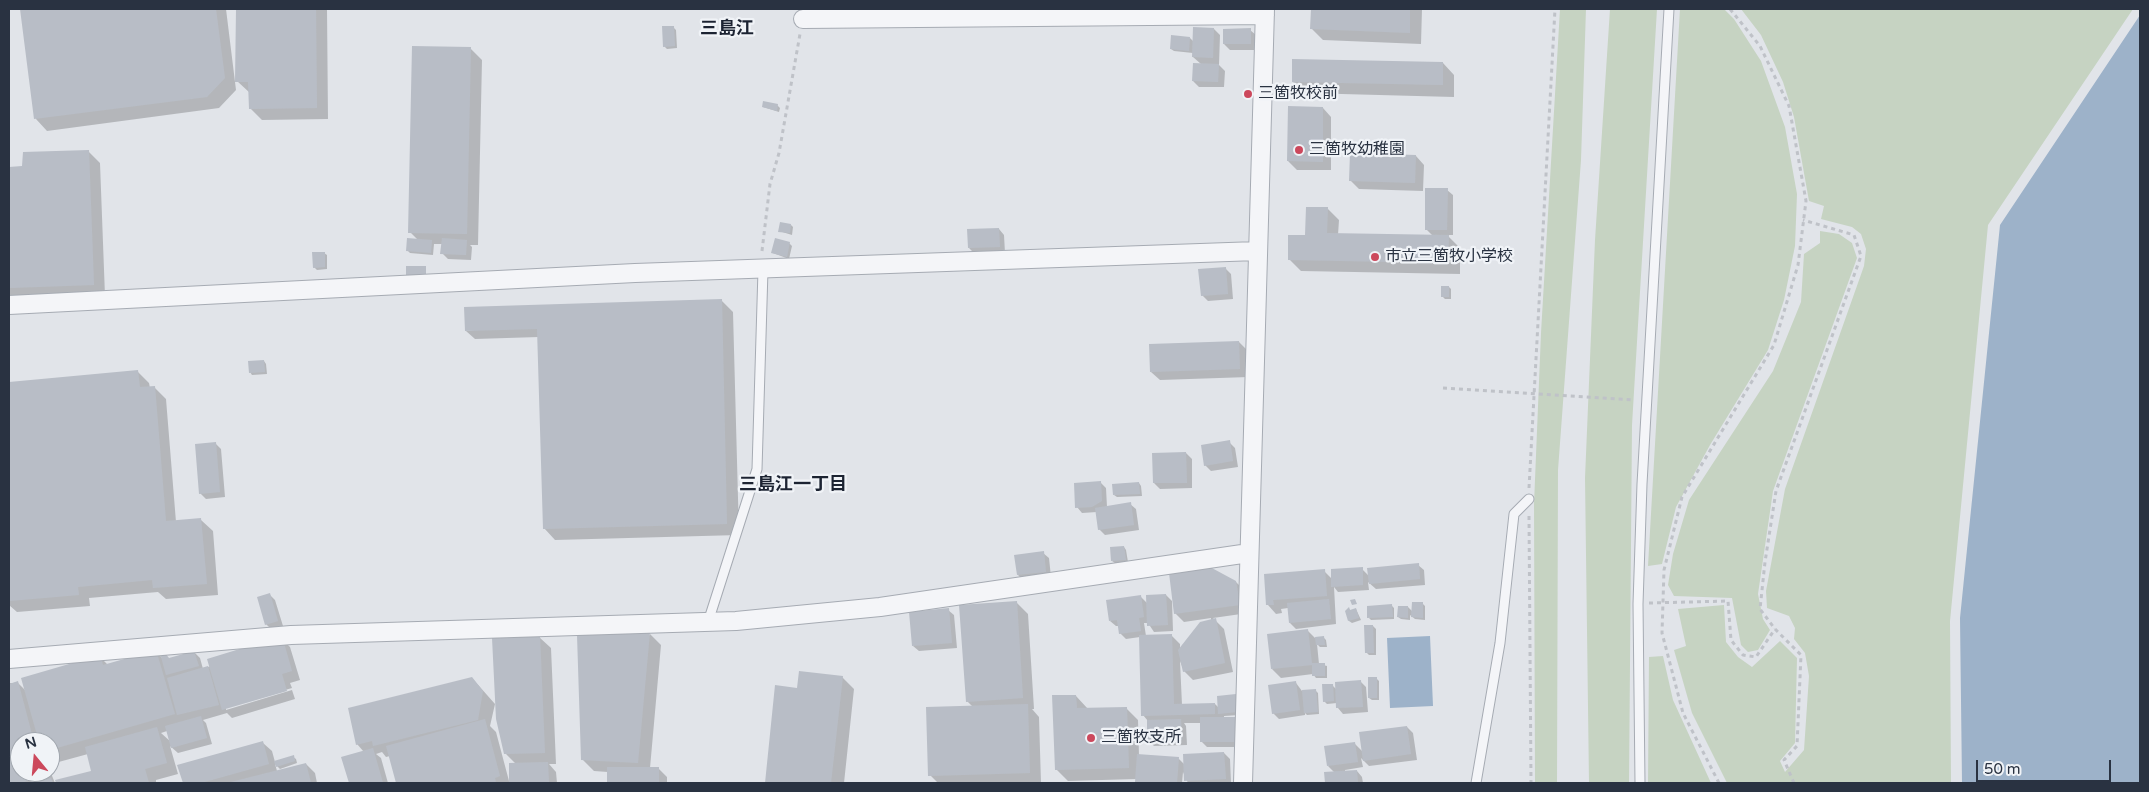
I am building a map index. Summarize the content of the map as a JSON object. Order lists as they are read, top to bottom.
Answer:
{
  "districts": ["三島江", "三島江一丁目"],
  "places": [
    "三箇牧校前",
    "三箇牧幼稚園",
    "市立三箇牧小学校",
    "三箇牧支所"
  ],
  "scale_bar": "50 m",
  "north": "top"
}
